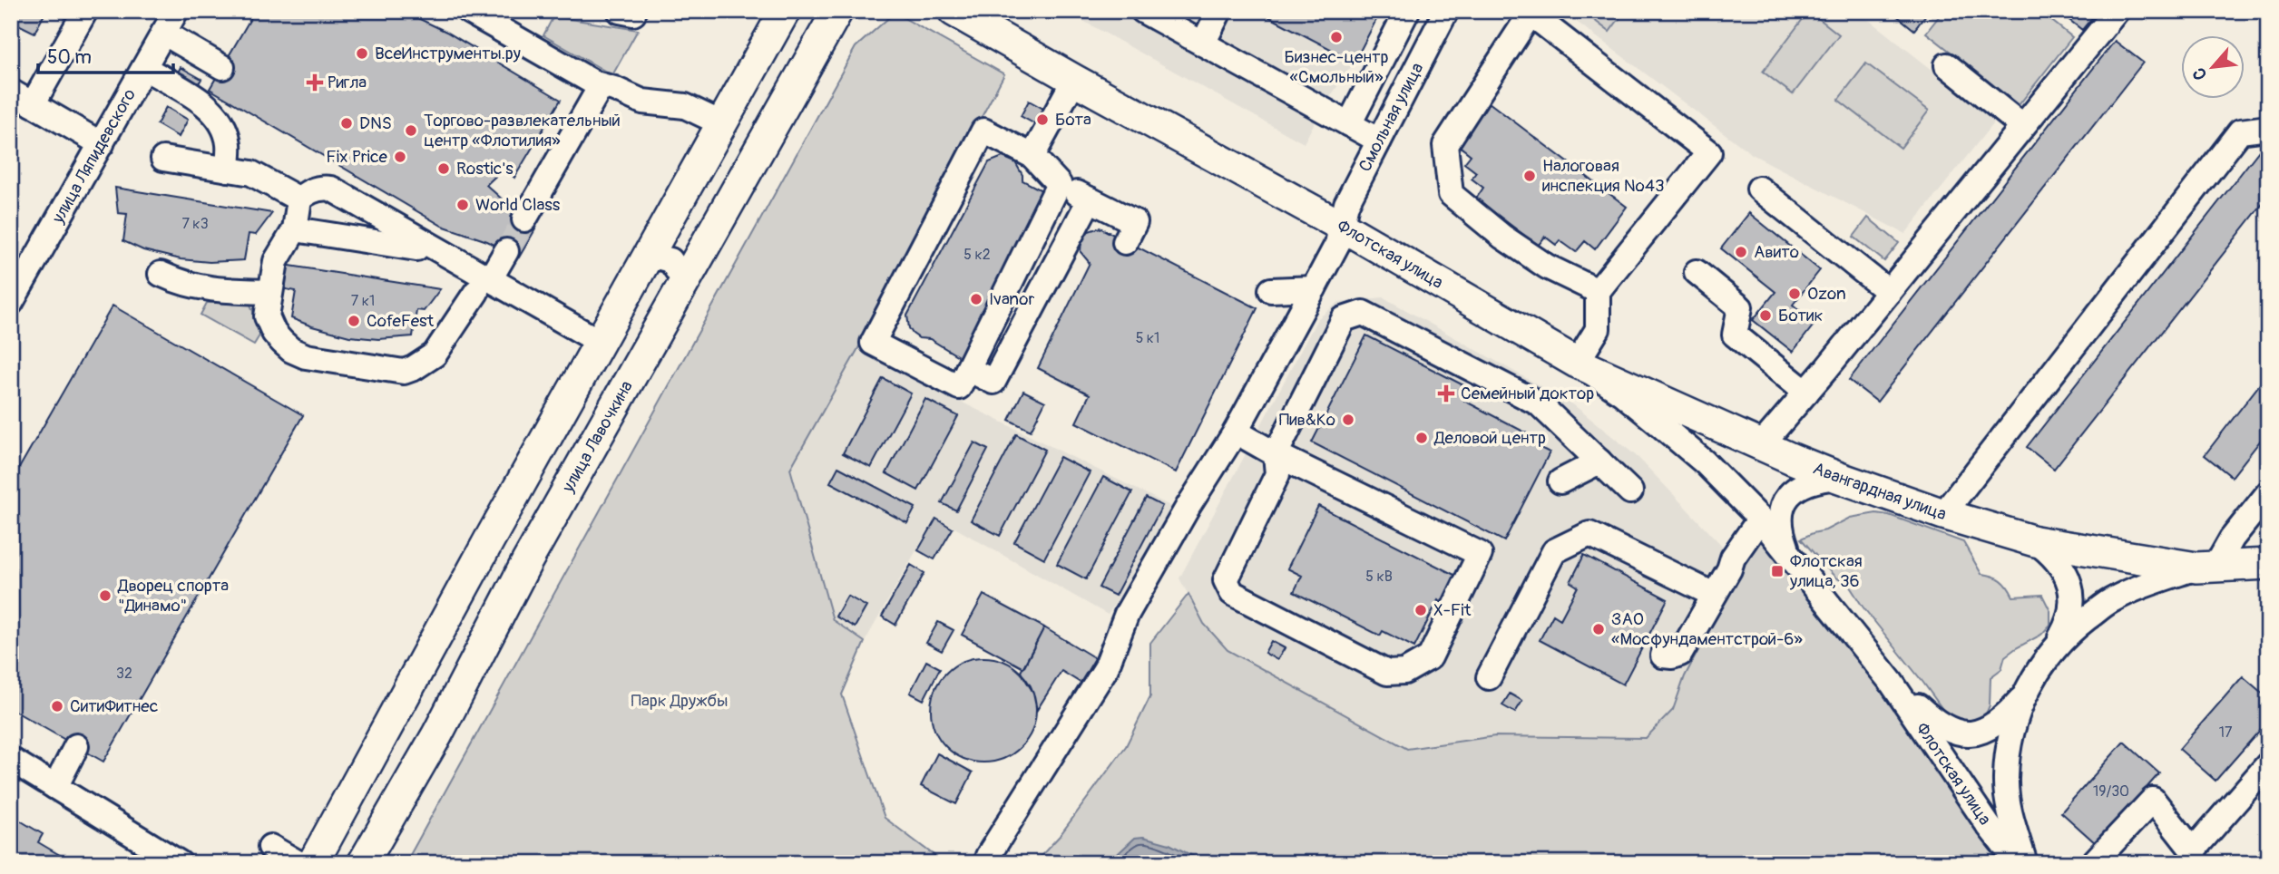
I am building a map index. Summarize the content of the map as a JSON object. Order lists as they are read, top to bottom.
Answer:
{
  "streets": {
    "main road": ["Флотская улица", "улица Лавочкина", "Авангардная улица"],
    "street": ["Смольная улица", "улица Ляпидевского"]
  },
  "crossings": [
    ["Смольная улица", "Флотская улица"],
    ["Флотская улица", "Авангардная улица"]
  ],
  "parks": ["Парк Дружбы"],
  "places": {
    "other": [
      "Бизнес-центр «Смольный»",
      "ВсеИнструменты.ру",
      "Бота",
      "DNS",
      "Торгово-развлекательный центр «Флотилия»",
      "Fix Price",
      "Rostic's",
      "Налоговая инспекция №43",
      "World Class",
      "Авито",
      "Ozon",
      "Ivanor",
      "Ботик",
      "CofeFest",
      "Пив&Ко",
      "Деловой центр",
      "Дворец спорта \"Динамо\"",
      "X-Fit",
      "ЗАО «Мосфундаментстрой-6»",
      "СитиФитнес"
    ],
    "health": ["Ригла", "Семейный доктор"],
    "transit": ["Флотская улица, 36"]
  },
  "house_numbers": [
    "7 к3",
    "5 к2",
    "7 к1",
    "5 к1",
    "5 кВ",
    "32",
    "17",
    "19/30"
  ],
  "scale_bar": "50 m",
  "north": "bottom left"
}
